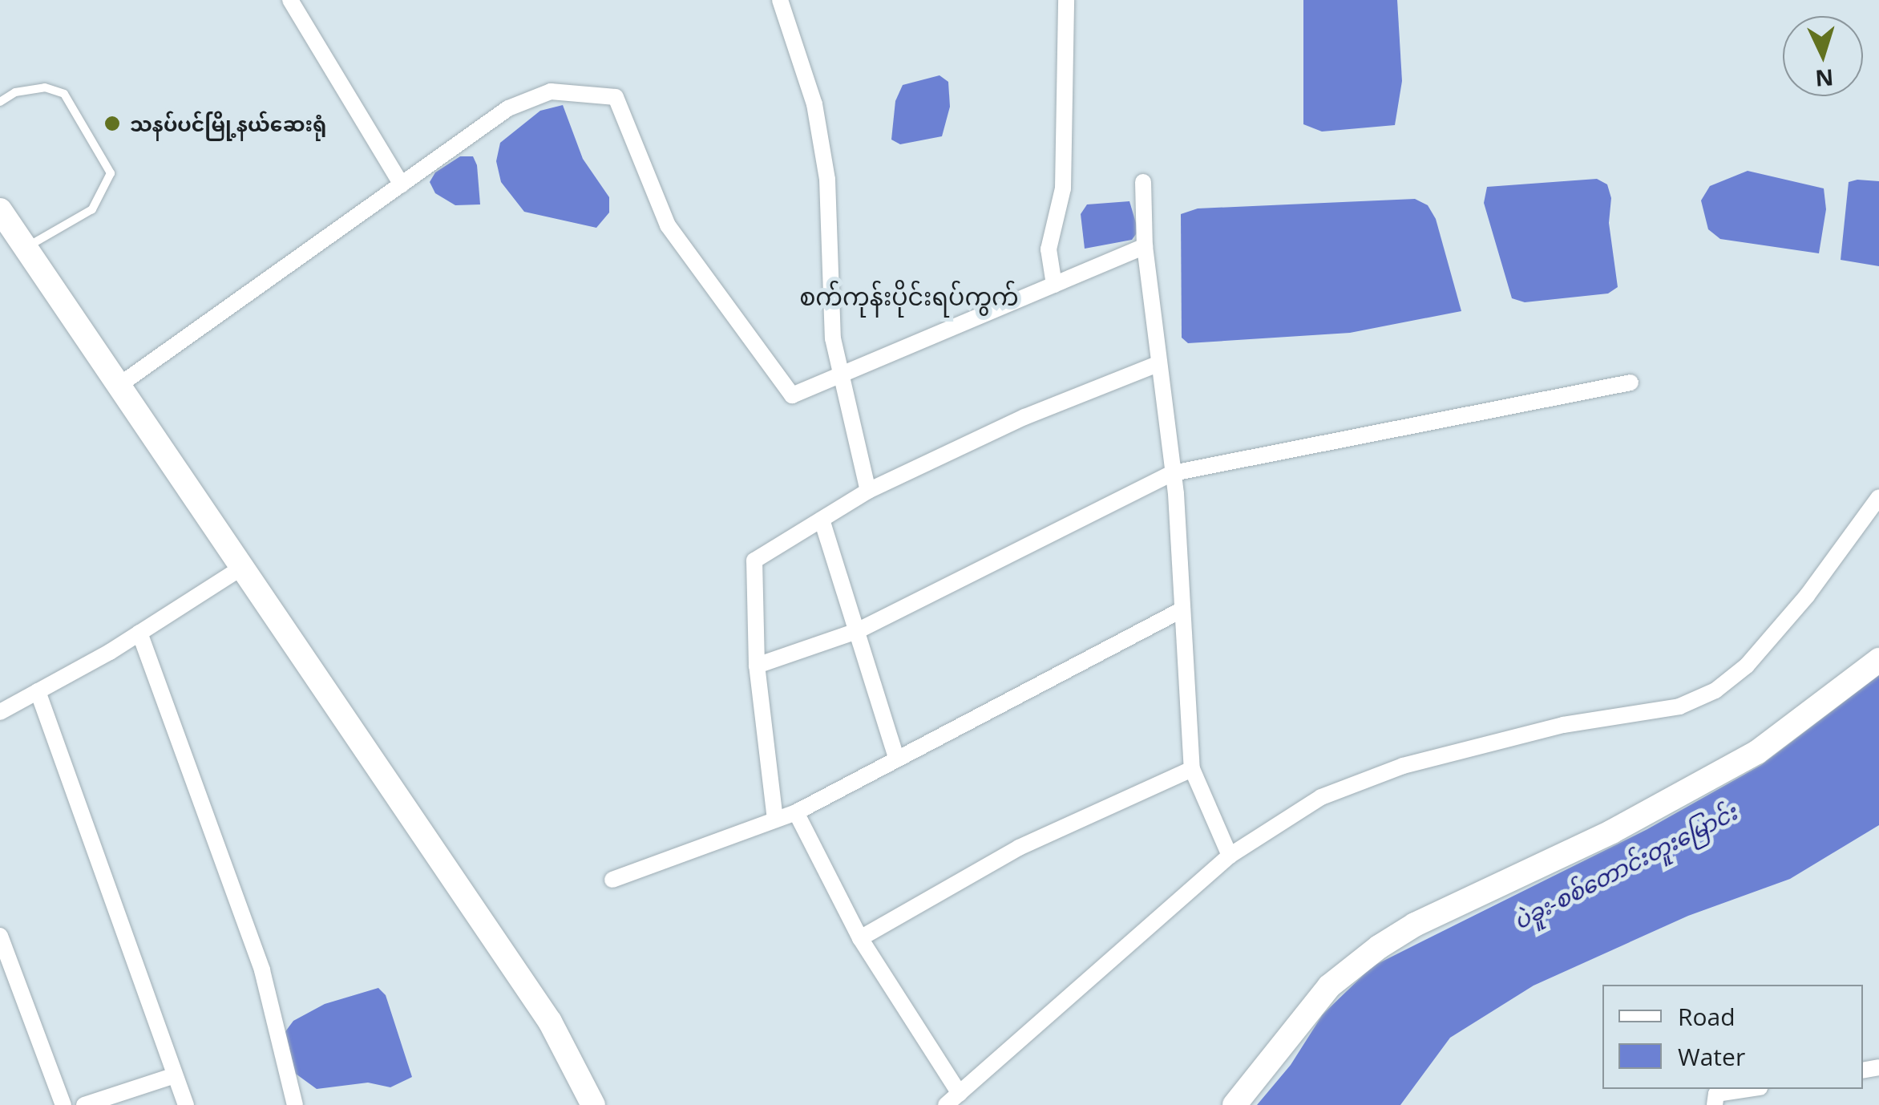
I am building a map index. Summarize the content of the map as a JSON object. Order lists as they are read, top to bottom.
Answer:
{
  "districts": ["စက်ကုန်းပိုင်းရပ်ကွက်"],
  "water": ["ပဲခူး-စစ်တောင်းတူးမြောင်း"],
  "places": ["သနပ်ပင်မြို့နယ်ဆေးရုံ"],
  "legend": ["Road", "Water"],
  "north": "bottom"
}
